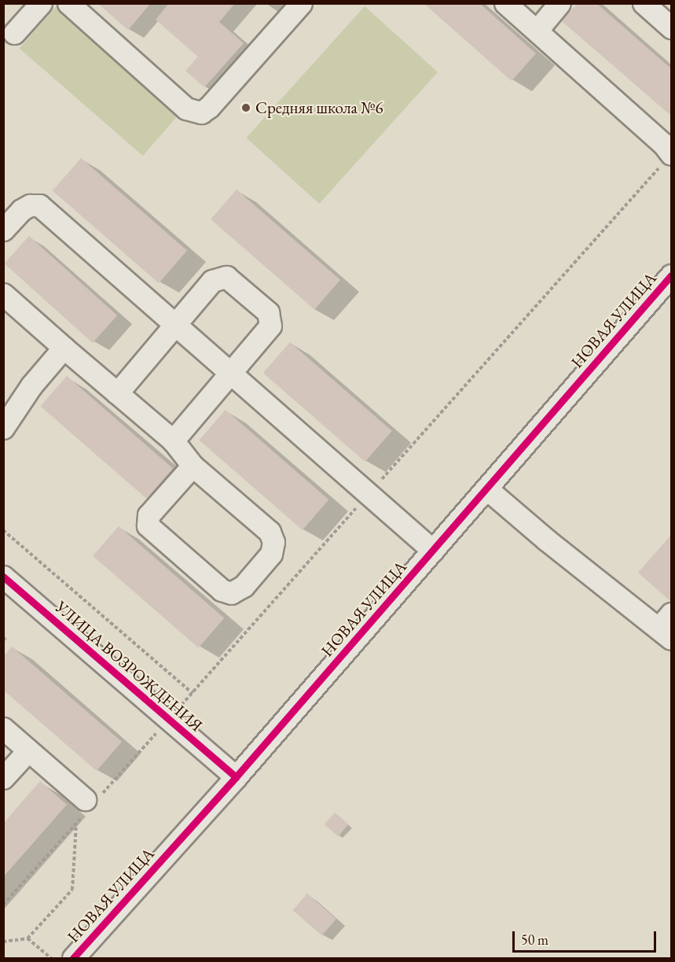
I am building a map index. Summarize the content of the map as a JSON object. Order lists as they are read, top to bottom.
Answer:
{
  "streets": {
    "street": ["НОВАЯ УЛИЦА", "УЛИЦА ВОЗРОЖДЕНИЯ"]
  },
  "crossings": [
    ["НОВАЯ УЛИЦА", "УЛИЦА ВОЗРОЖДЕНИЯ"]
  ],
  "places": ["Средняя школа №6"],
  "scale_bar": "50 m"
}
